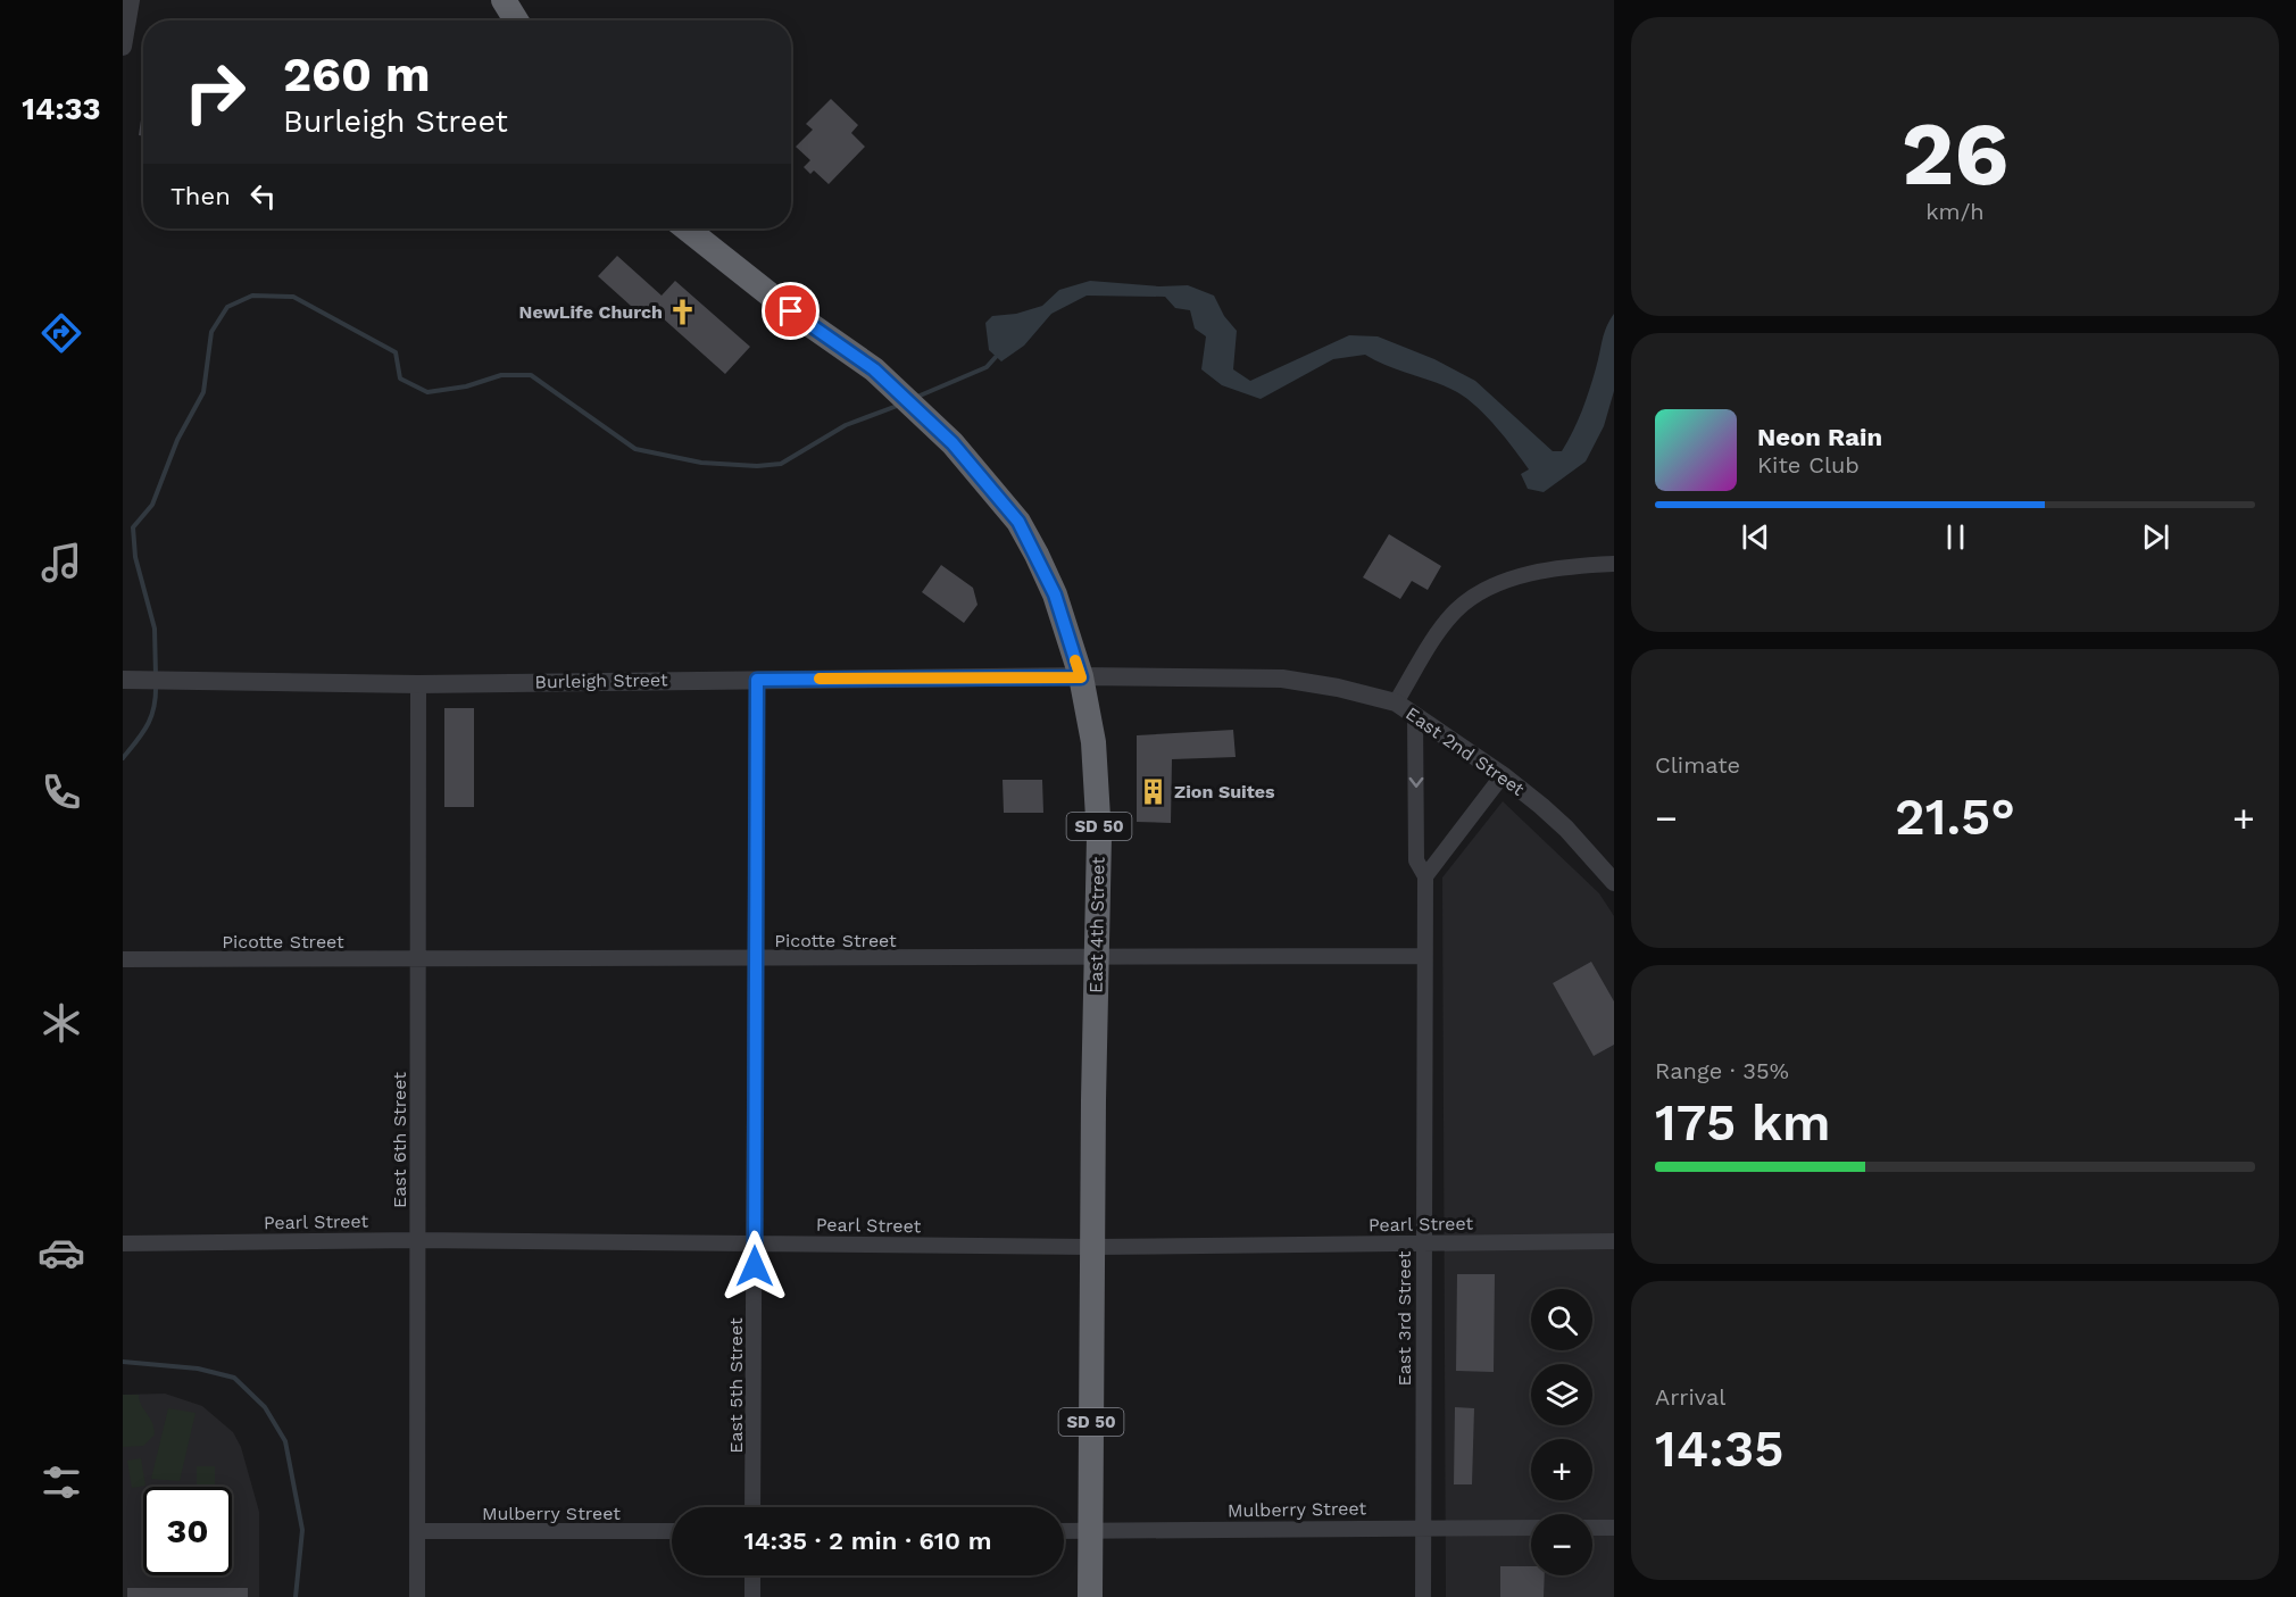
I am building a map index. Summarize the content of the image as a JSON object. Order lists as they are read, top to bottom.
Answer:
{
  "streets": {
    "highway": ["SD 50", "East 4th Street"],
    "street": [
      "Burleigh Street",
      "East 2nd Street",
      "Picotte Street",
      "East 6th Street",
      "Pearl Street",
      "East 3rd Street",
      "East 5th Street",
      "Mulberry Street"
    ]
  },
  "crossings": [
    ["Burleigh Street", "East 2nd Street"],
    ["Burleigh Street", "East 4th Street"],
    ["Burleigh Street", "East 6th Street"],
    ["Burleigh Street", "East 5th Street"],
    ["East 2nd Street", "East 4th Street"],
    ["East 2nd Street", "East 3rd Street"],
    ["East 4th Street", "Picotte Street"],
    ["East 4th Street", "Pearl Street"],
    ["East 4th Street", "Mulberry Street"],
    ["Picotte Street", "East 6th Street"],
    ["Picotte Street", "East 3rd Street"],
    ["Picotte Street", "East 5th Street"],
    ["East 6th Street", "Pearl Street"],
    ["East 6th Street", "Mulberry Street"],
    ["Pearl Street", "East 3rd Street"],
    ["Pearl Street", "East 5th Street"],
    ["East 3rd Street", "Mulberry Street"]
  ],
  "places": {
    "church": ["NewLife Church"],
    "building": ["Zion Suites"]
  },
  "page": {
    "tabs": "14:33",
    "tile": [
      ["26", "km/h"],
      "Climate",
      ["Range · 35%", "175 km"],
      ["Arrival", "14:35"]
    ],
    "turn": ["260 m", "Burleigh Street"],
    "then": "Then",
    "song": ["Neon Rain", "Kite Club"],
    "heat": ["−", "21.5°", "+"],
    "map_buttons": ["+", "−"],
    "limit": "30",
    "trip": "14:35 · 2 min · 610 m"
  }
}
